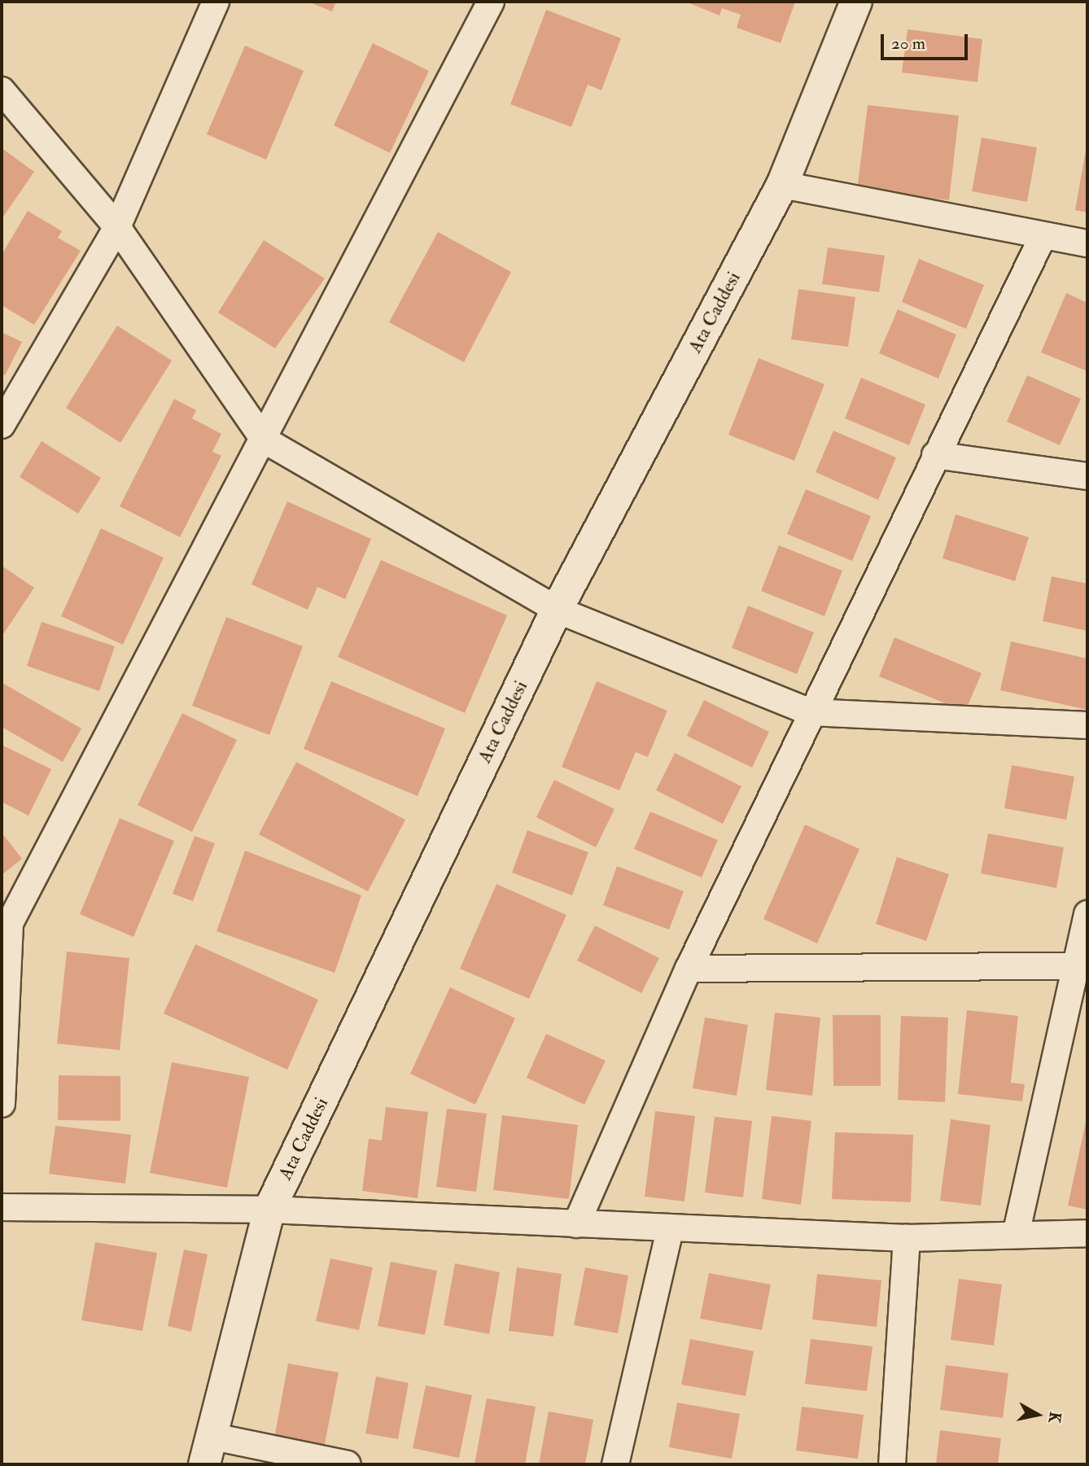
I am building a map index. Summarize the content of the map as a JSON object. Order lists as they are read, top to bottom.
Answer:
{
  "streets": {
    "street": ["Ata Caddesi"]
  },
  "scale_bar": "20 m",
  "north": "right"
}
